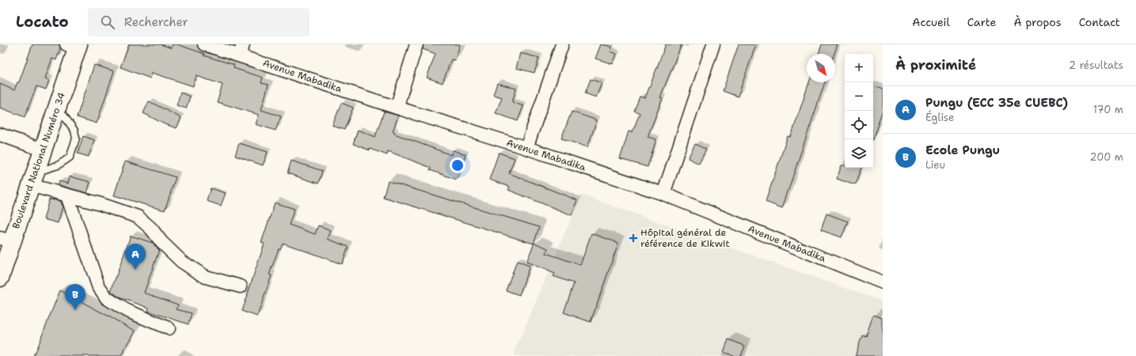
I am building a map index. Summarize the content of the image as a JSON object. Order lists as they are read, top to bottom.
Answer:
{
  "streets": {
    "main road": ["Boulevard National Numéro 34"],
    "street": ["Avenue Mabadika"]
  },
  "places": {
    "health": ["Hôpital général de référence de Kikwit"]
  },
  "north": "bottom right",
  "page": {
    "header": "Locato",
    "search": "Rechercher",
    "nav": [
      "Accueil",
      "Carte",
      "À propos",
      "Contact"
    ],
    "heading": ["À proximité", "2 résultats"],
    "map_buttons": ["+", "−"],
    "list": [
      {
        "mark": "A",
        "name": "Pungu (ECC 35e CUEBC)",
        "note": "Église",
        "value": "170 m"
      },
      {
        "mark": "B",
        "name": "Ecole Pungu",
        "note": "Lieu",
        "value": "200 m"
      }
    ],
    "pins": ["A", "B"]
  }
}
